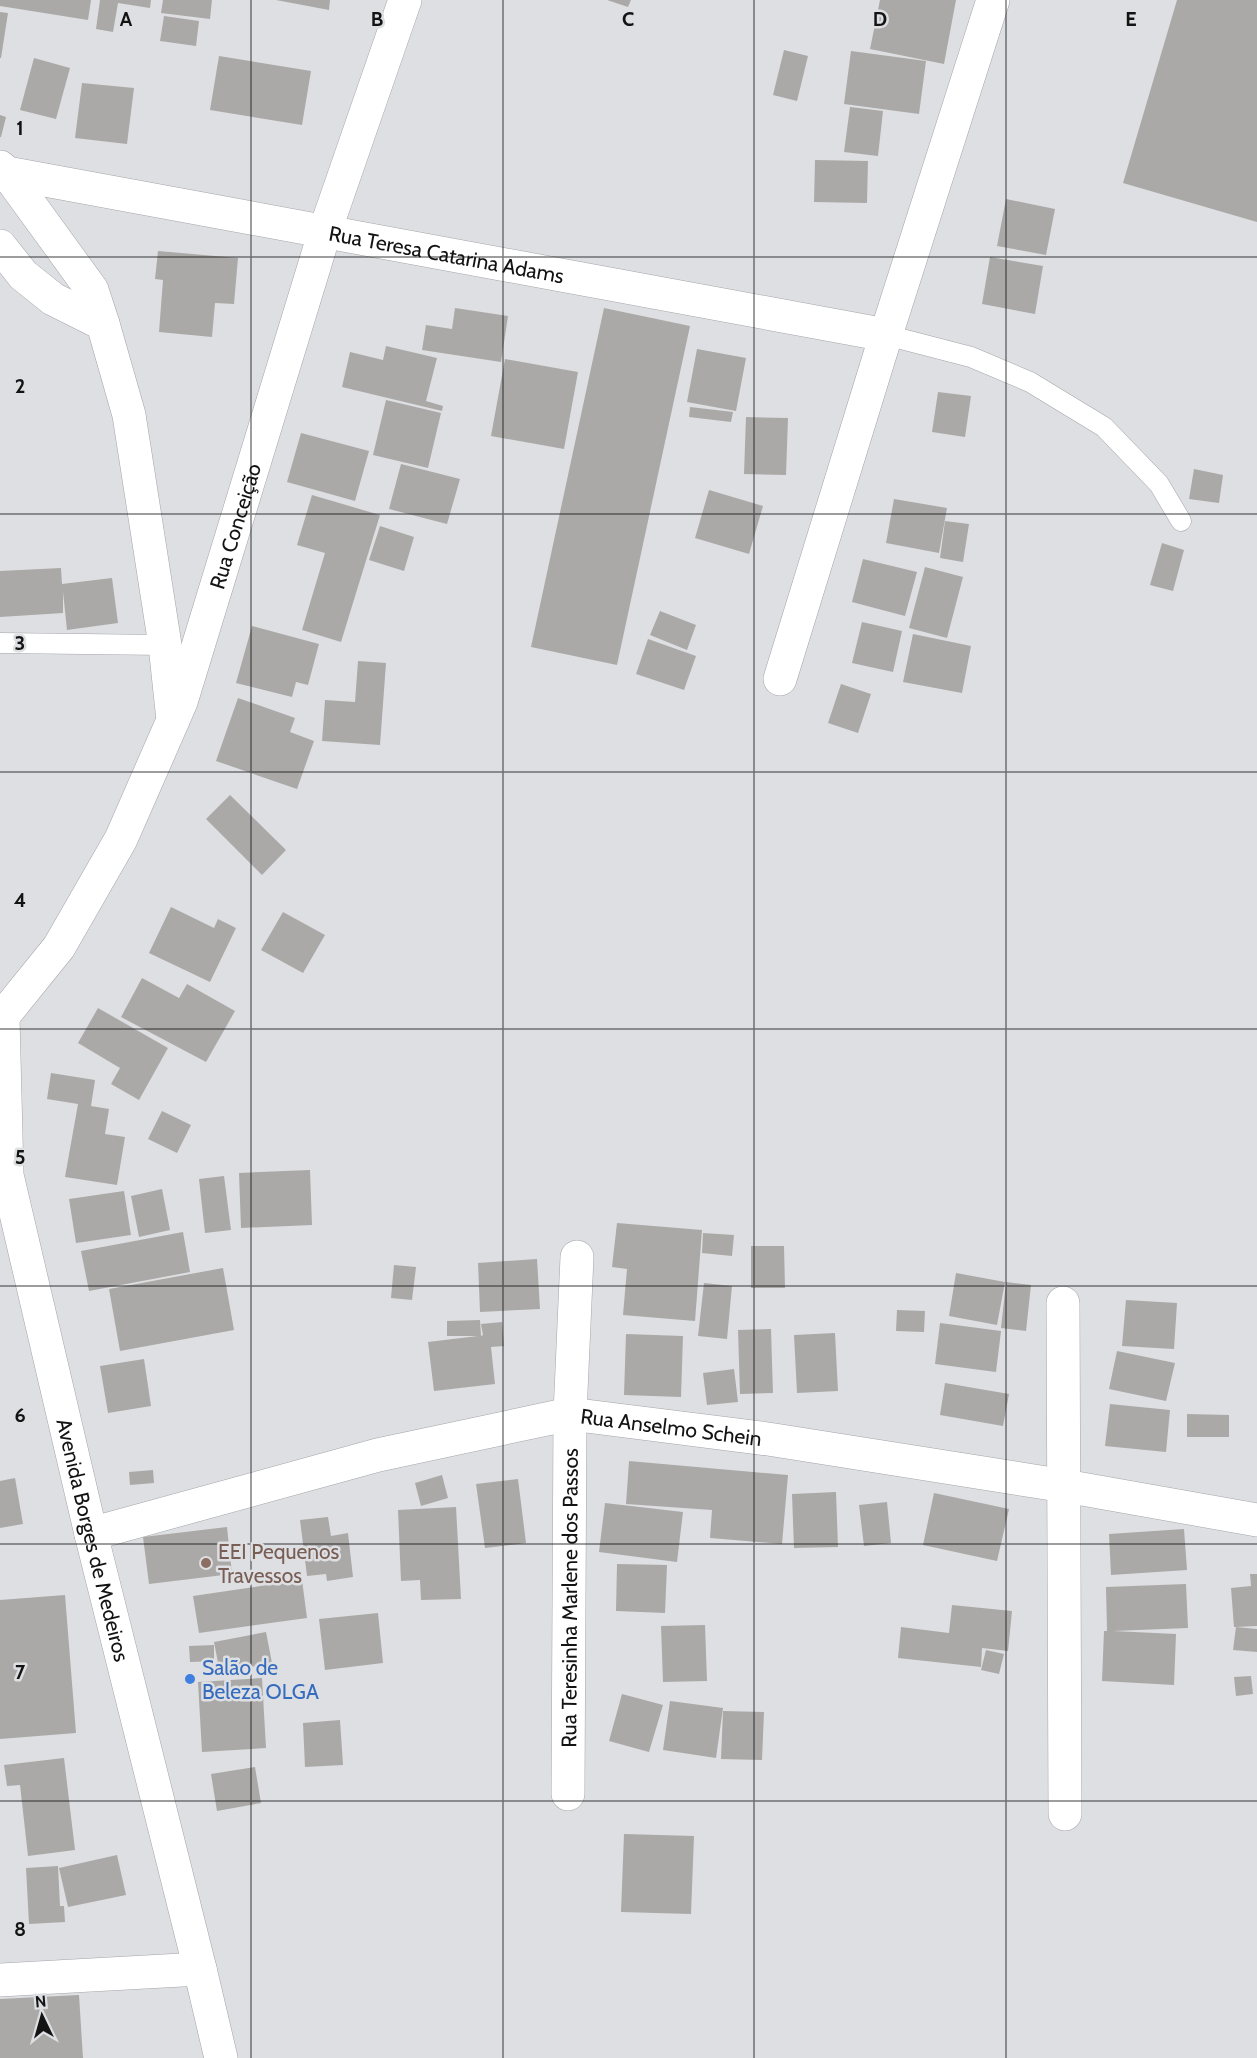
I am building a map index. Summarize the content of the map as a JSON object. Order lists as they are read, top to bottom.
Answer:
{
  "streets": {
    "street": [
      "Rua Teresa Catarina Adams",
      "Rua Conceição",
      "Rua Anselmo Schein",
      "Avenida Borges de Medeiros",
      "Rua Teresinha Marlene dos Passos"
    ]
  },
  "crossings": [
    ["Rua Teresa Catarina Adams", "Rua Conceição"],
    ["Rua Conceição", "Avenida Borges de Medeiros"],
    ["Rua Anselmo Schein", "Avenida Borges de Medeiros"],
    ["Rua Anselmo Schein", "Rua Teresinha Marlene dos Passos"]
  ],
  "places": ["EEI Pequenos Travessos", "Salão de Beleza OLGA"],
  "north": "top",
  "grid": {
    "columns": [
      "A",
      "B",
      "C",
      "D",
      "E"
    ],
    "rows": [
      "1",
      "2",
      "3",
      "4",
      "5",
      "6",
      "7",
      "8"
    ]
  }
}
